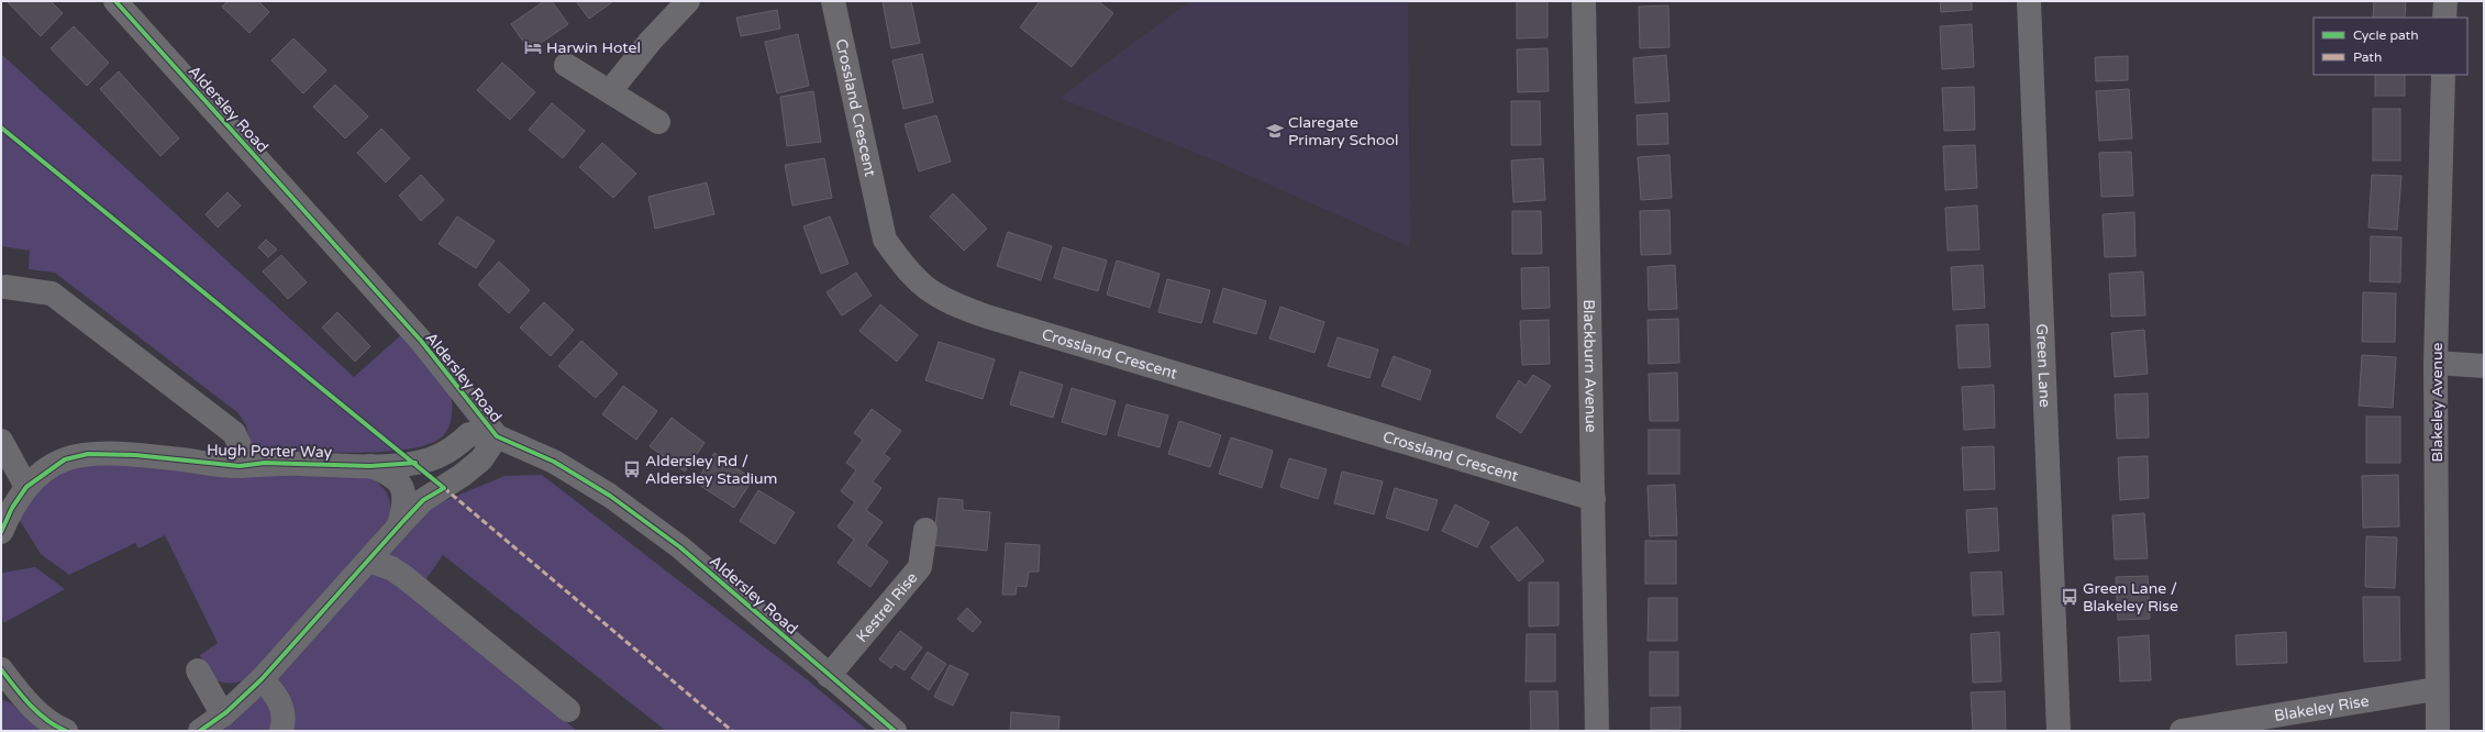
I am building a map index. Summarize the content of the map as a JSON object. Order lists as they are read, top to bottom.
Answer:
{
  "streets": {
    "street": [
      "Crossland Crescent",
      "Aldersley Road",
      "Blackburn Avenue",
      "Green Lane",
      "Blakeley Avenue",
      "Hugh Porter Way",
      "Kestrel Rise",
      "Blakeley Rise"
    ]
  },
  "crossings": [
    ["Crossland Crescent", "Blackburn Avenue"],
    ["Aldersley Road", "Hugh Porter Way"],
    ["Aldersley Road", "Kestrel Rise"],
    ["Blakeley Avenue", "Blakeley Rise"]
  ],
  "places": {
    "hotel": ["Harwin Hotel"],
    "school or university": ["Claregate Primary School"],
    "bus stop": ["Aldersley Rd / Aldersley Stadium", "Green Lane / Blakeley Rise"]
  },
  "legend": ["Cycle path", "Path"]
}
